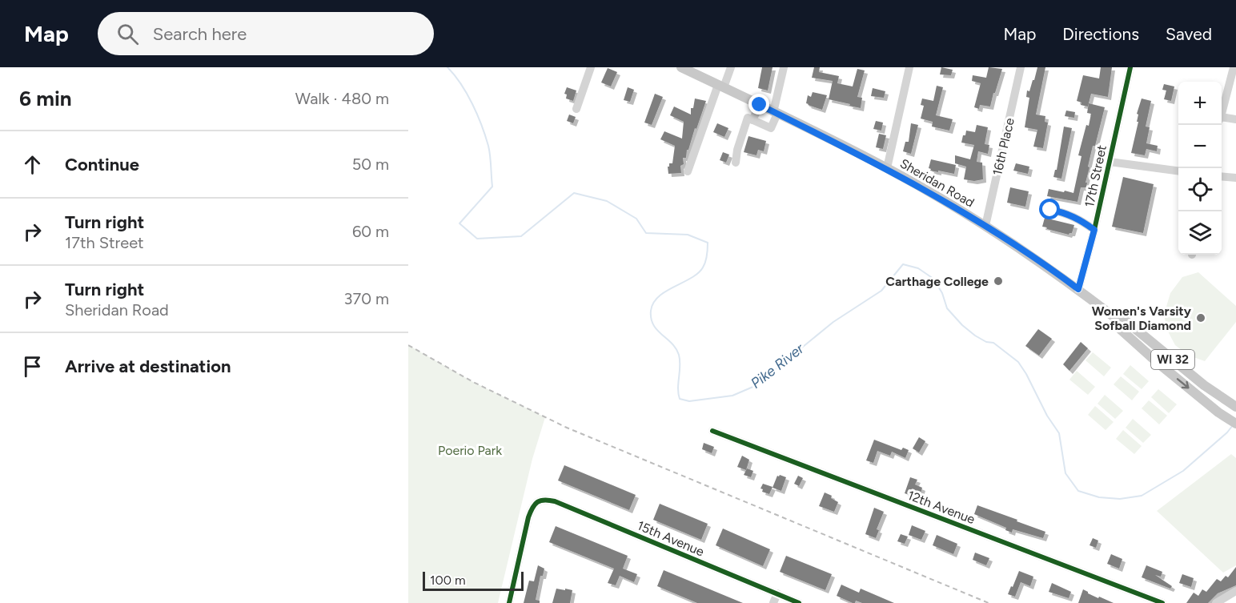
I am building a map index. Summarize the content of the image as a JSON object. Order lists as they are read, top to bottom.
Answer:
{
  "streets": {
    "main road": ["Sheridan Road", "WI 32"],
    "street": [
      "16th Place",
      "17th Street",
      "12th Avenue",
      "15th Avenue"
    ]
  },
  "crossings": [
    ["16th Place", "Sheridan Road"],
    ["17th Street", "Sheridan Road"]
  ],
  "water": ["Pike River"],
  "parks": ["Poerio Park"],
  "places": ["Carthage College", "Women's Varsity Sofball Diamond"],
  "scale_bar": "100 m",
  "page": {
    "header": "Map",
    "search": "Search here",
    "nav": ["Map", "Directions", "Saved"],
    "heading": ["6 min", "Walk · 480 m"],
    "map_buttons": ["+", "−"],
    "list": [
      ["Continue", "50 m"],
      ["Turn right", "17th Street", "60 m"],
      ["Turn right", "Sheridan Road", "370 m"],
      "Arrive at destination"
    ],
    "scale": "100 m"
  }
}
